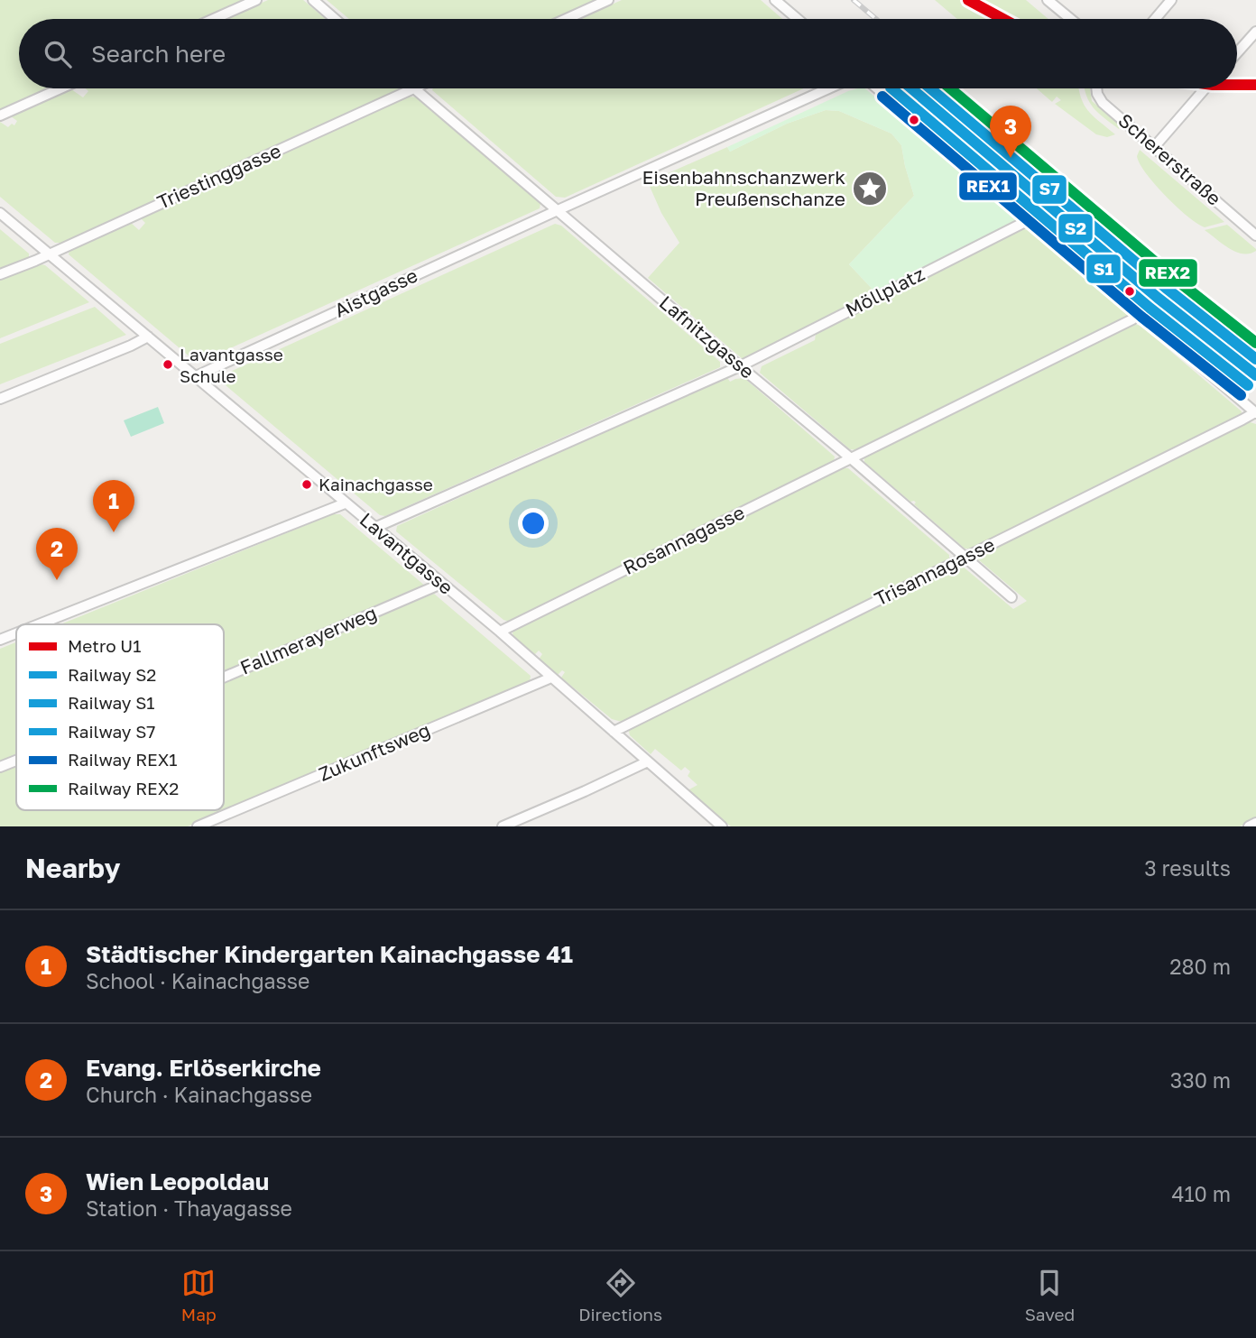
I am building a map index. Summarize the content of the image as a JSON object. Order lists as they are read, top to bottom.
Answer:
{
  "streets": {
    "street": [
      "Schererstraße",
      "Triestinggasse",
      "Möllplatz",
      "Aistgasse",
      "Lafnitzgasse",
      "Rosannagasse",
      "Lavantgasse",
      "Trisannagasse",
      "Fallmerayerweg",
      "Zukunftsweg"
    ]
  },
  "crossings": [
    ["Triestinggasse", "Lavantgasse"],
    ["Möllplatz", "Lafnitzgasse"],
    ["Aistgasse", "Lafnitzgasse"],
    ["Aistgasse", "Lavantgasse"],
    ["Lafnitzgasse", "Rosannagasse"],
    ["Lafnitzgasse", "Trisannagasse"],
    ["Rosannagasse", "Lavantgasse"],
    ["Lavantgasse", "Trisannagasse"],
    ["Lavantgasse", "Fallmerayerweg"],
    ["Lavantgasse", "Zukunftsweg"]
  ],
  "places": {
    "place": ["Eisenbahnschanzwerk Preußenschanze"],
    "other": ["Lavantgasse Schule", "Kainachgasse"]
  },
  "lines": [
    "metro line U1",
    "rail line S2",
    "rail line S1",
    "rail line S7",
    "rail line REX2",
    "rail line REX1"
  ],
  "legend": [
    "Metro U1",
    "Railway S2",
    "Railway S1",
    "Railway S7",
    "Railway REX1",
    "Railway REX2"
  ],
  "page": {
    "search": "Search here",
    "pins": ["3", "1", "2"],
    "heading": ["Nearby", "3 results"],
    "list": [
      {
        "mark": "1",
        "name": "Städtischer Kindergarten Kainachgasse 41",
        "note": "School · Kainachgasse",
        "value": "280 m"
      },
      {
        "mark": "2",
        "name": "Evang. Erlöserkirche",
        "note": "Church · Kainachgasse",
        "value": "330 m"
      },
      {
        "mark": "3",
        "name": "Wien Leopoldau",
        "note": "Station · Thayagasse",
        "value": "410 m"
      }
    ],
    "nav": ["Map", "Directions", "Saved"]
  }
}
